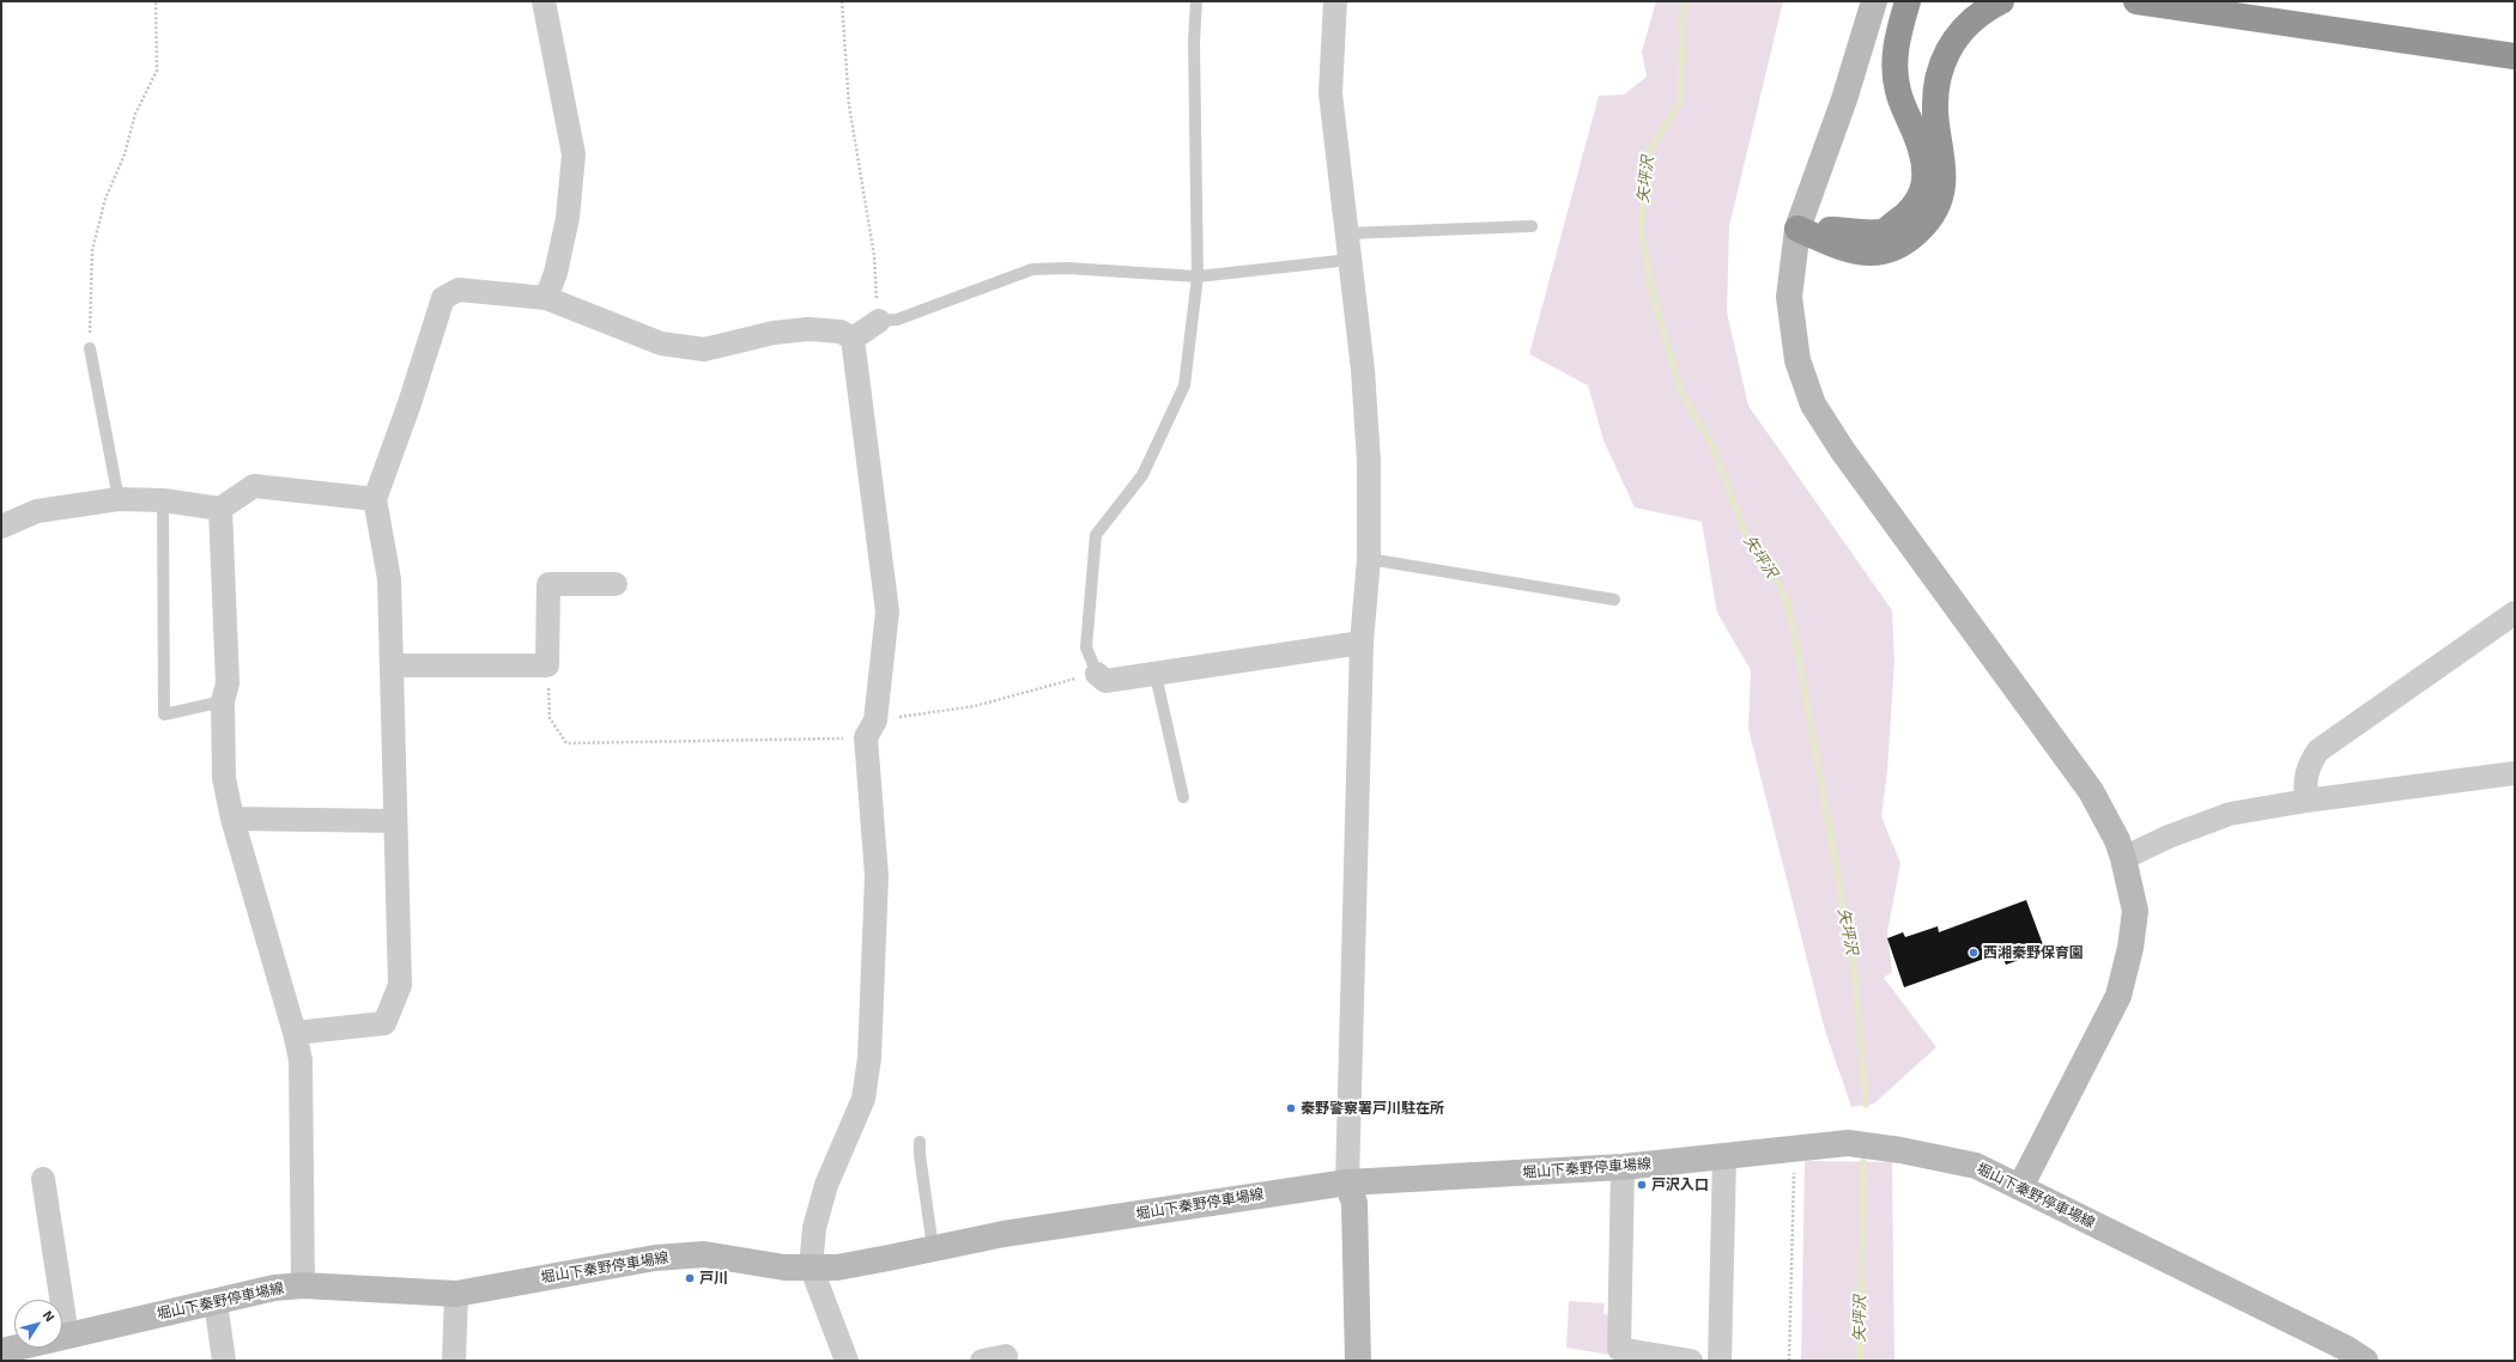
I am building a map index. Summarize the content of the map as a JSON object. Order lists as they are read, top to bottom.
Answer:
{
  "streets": {
    "main road": ["堀山下秦野停車場線"]
  },
  "water": ["矢坪沢"],
  "places": [
    "西湘秦野保育園",
    "秦野警察署戸川駐在所",
    "戸沢入口",
    "戸川"
  ],
  "north": "top right"
}
